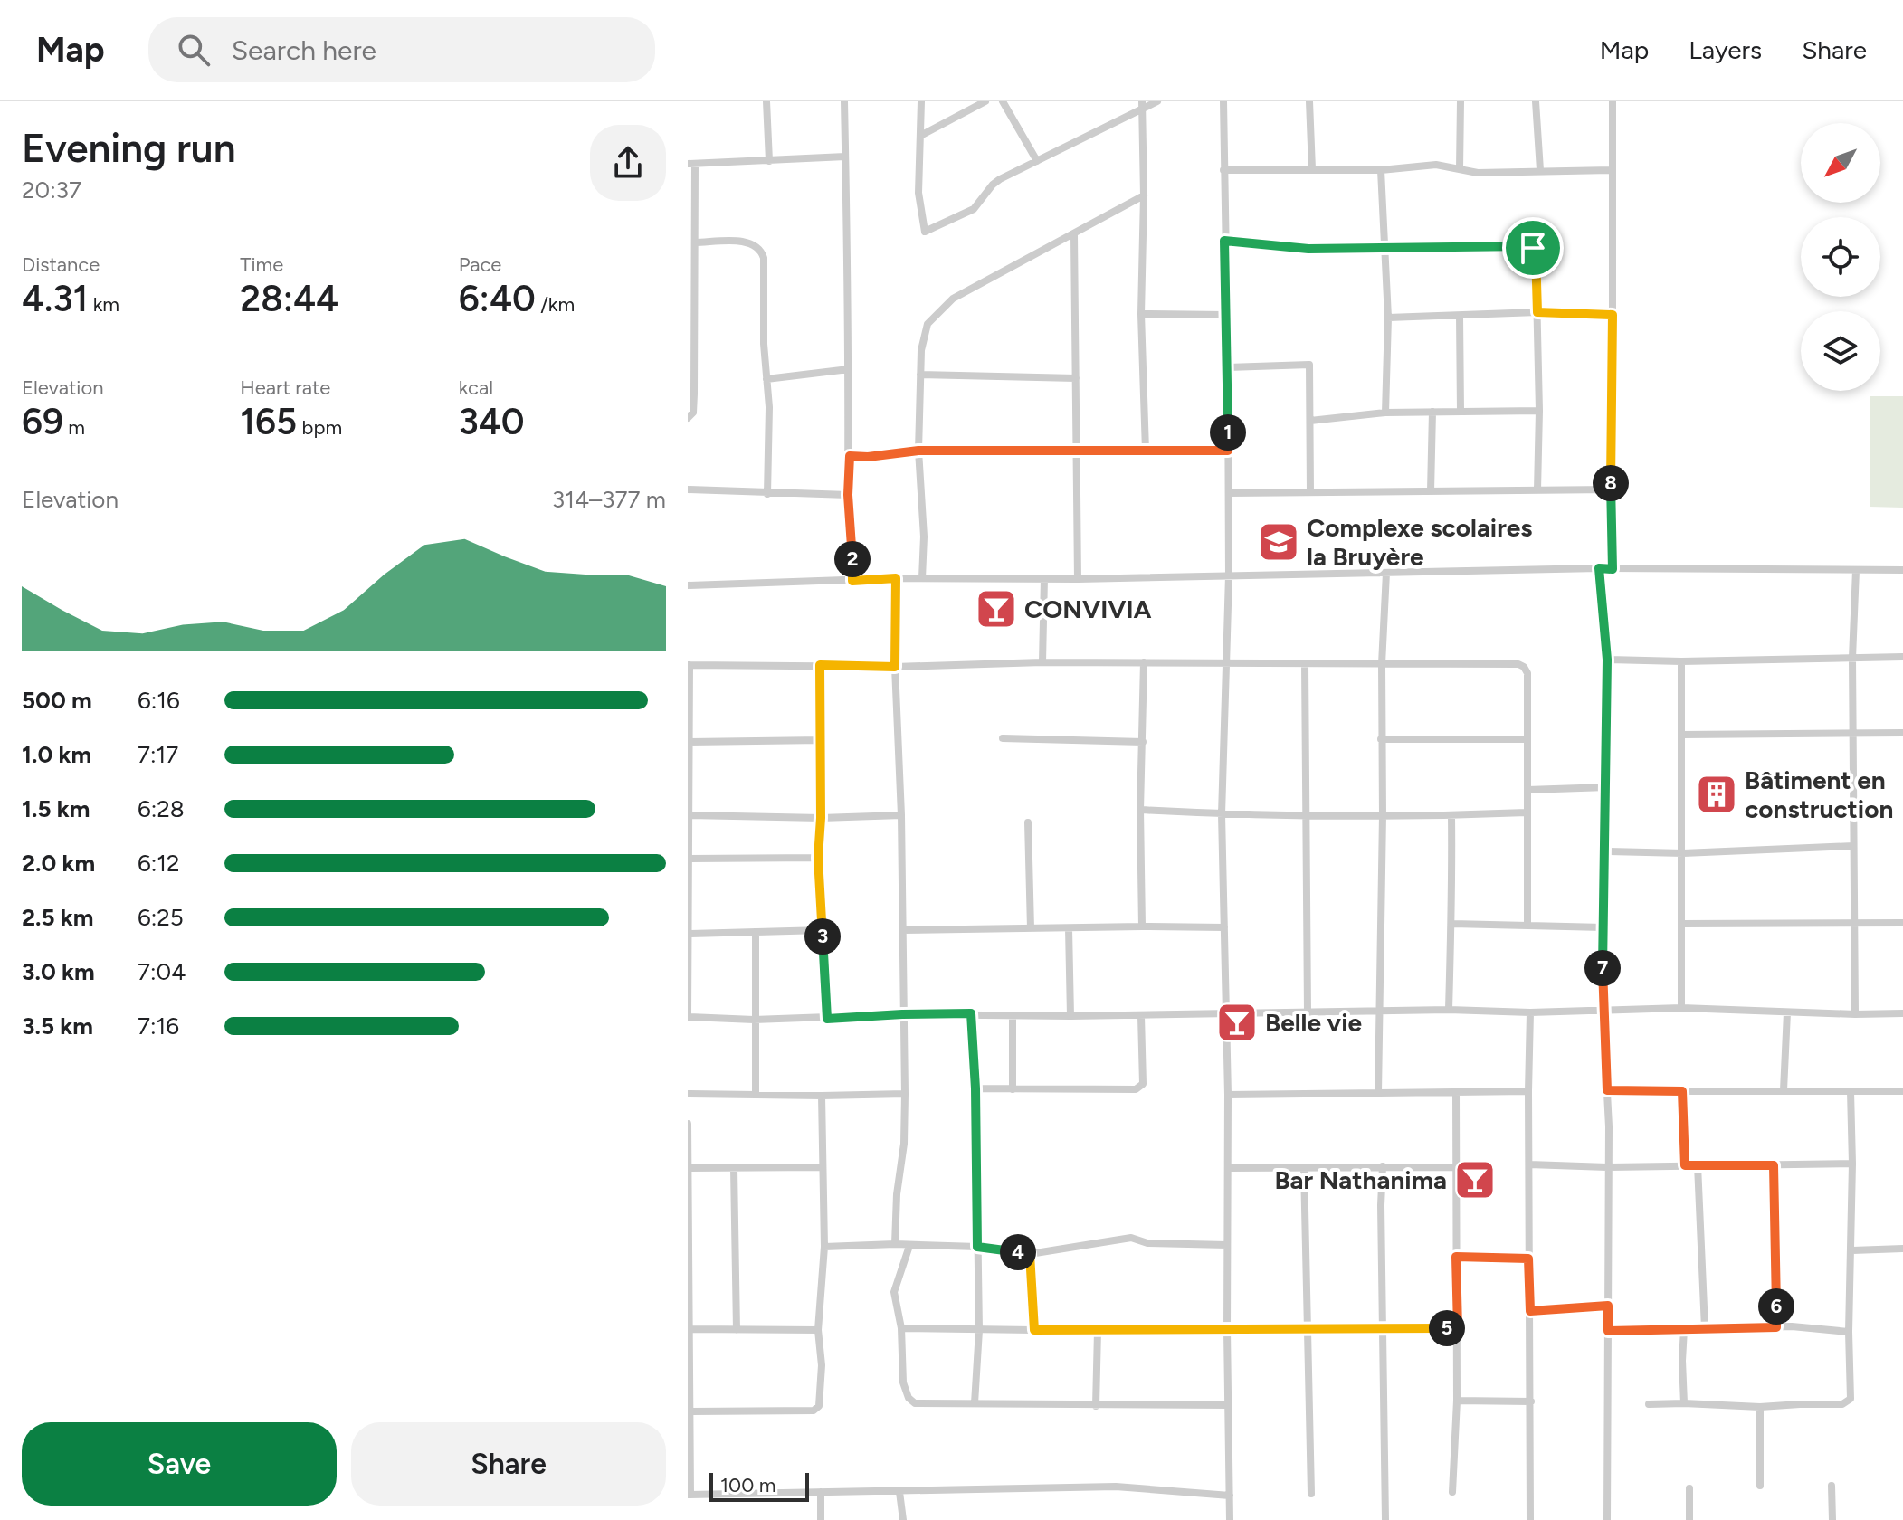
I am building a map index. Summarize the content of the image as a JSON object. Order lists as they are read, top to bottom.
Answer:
{
  "places": {
    "school or university": ["Complexe scolaires la Bruyère"],
    "bar": ["CONVIVIA", "Belle vie", "Bar Nathanima"],
    "building": ["Bâtiment en construction"]
  },
  "scale_bar": "100 m",
  "north": "bottom left",
  "page": {
    "header": "Map",
    "search": "Search here",
    "nav": ["Map", "Layers", "Share"],
    "heading": ["Evening run", "20:37"],
    "stats": [
      ["Distance", "4.31 km"],
      ["Time", "28:44"],
      ["Pace", "6:40 /km"],
      ["Elevation", "69 m"],
      ["Heart rate", "165 bpm"],
      ["kcal", "340"]
    ],
    "pins": [
      "1",
      "8",
      "2",
      "3",
      "7",
      "4",
      "6",
      "5"
    ],
    "chart": ["Elevation", "314–377 m"],
    "list": [
      {
        "name": "500 m",
        "note": "6:16"
      },
      {
        "name": "1.0 km",
        "note": "7:17"
      },
      {
        "name": "1.5 km",
        "note": "6:28"
      },
      {
        "name": "2.0 km",
        "note": "6:12"
      },
      {
        "name": "2.5 km",
        "note": "6:25"
      },
      {
        "name": "3.0 km",
        "note": "7:04"
      },
      {
        "name": "3.5 km",
        "note": "7:16"
      }
    ],
    "buttons": ["Save", "Share"],
    "scale": "100 m"
  }
}
